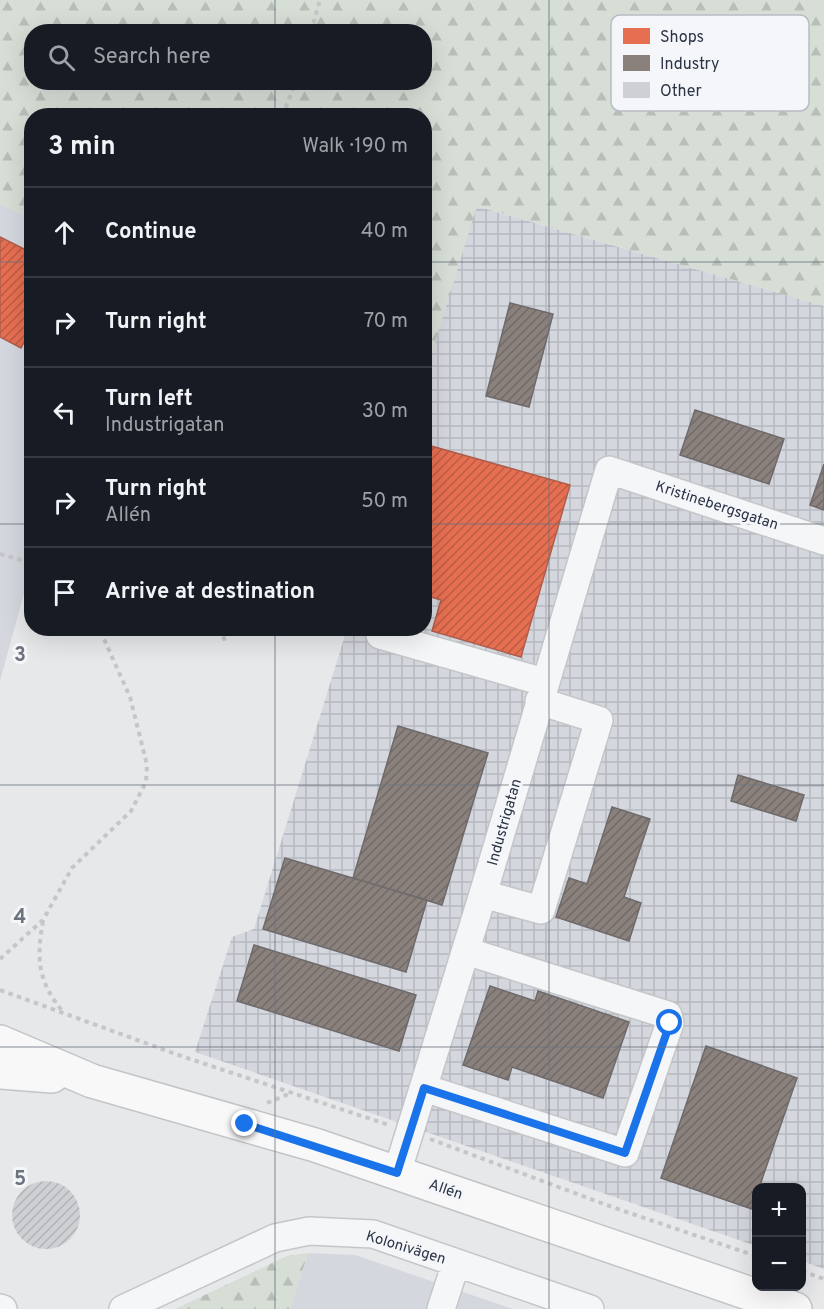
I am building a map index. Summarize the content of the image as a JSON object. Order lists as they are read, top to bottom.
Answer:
{
  "streets": {
    "main road": ["Allén"],
    "street": ["Kristinebergsgatan", "Industrigatan", "Kolonivägen"]
  },
  "crossings": [
    ["Kristinebergsgatan", "Industrigatan"],
    ["Industrigatan", "Allén"]
  ],
  "legend": ["Shops", "Industry", "Other"],
  "page": {
    "search": "Search here",
    "heading": ["3 min", "Walk · 190 m"],
    "list": [
      ["Continue", "40 m"],
      ["Turn right", "70 m"],
      ["Turn left", "Industrigatan", "30 m"],
      ["Turn right", "Allén", "50 m"],
      "Arrive at destination"
    ],
    "map_buttons": ["+", "−"]
  },
  "grid": {
    "rows": ["3", "4", "5"]
  }
}
